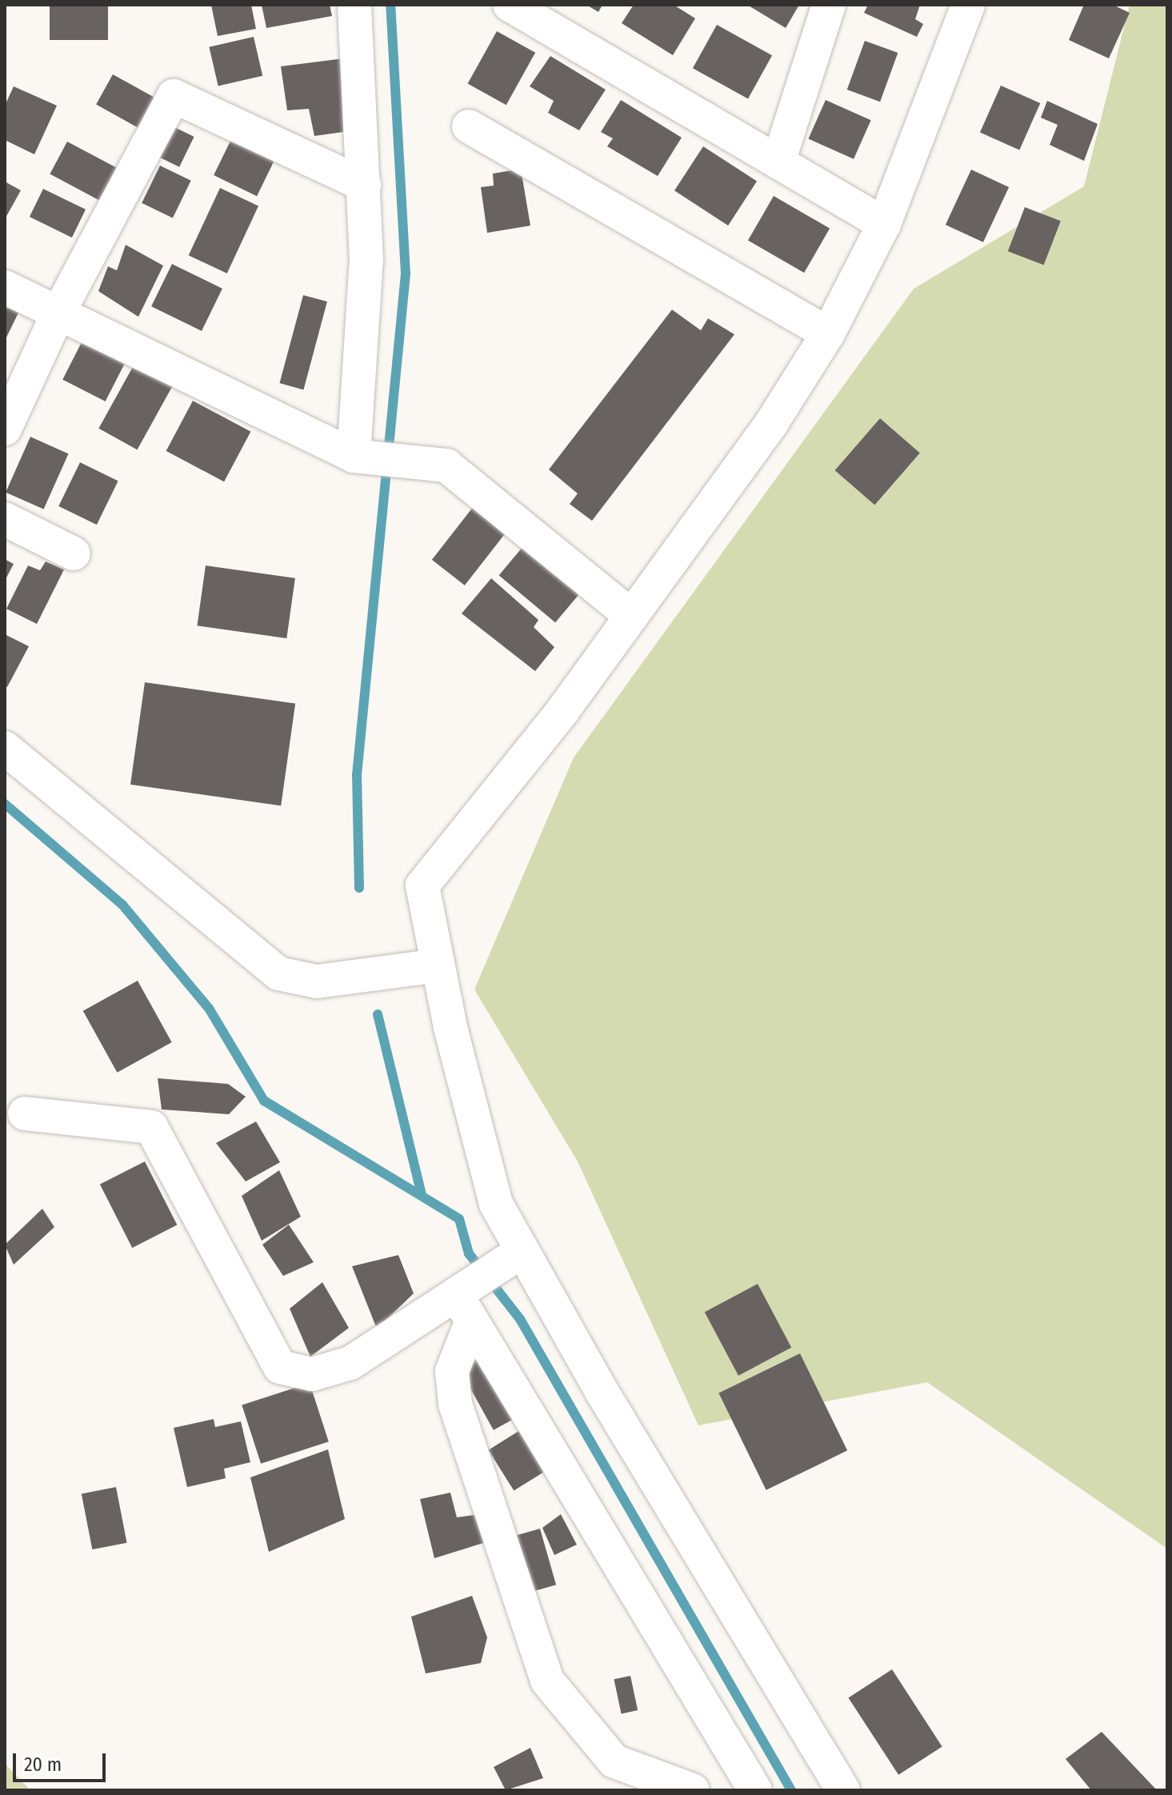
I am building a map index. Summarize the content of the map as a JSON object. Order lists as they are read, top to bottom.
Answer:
{
  "scale_bar": "20 m"
}
